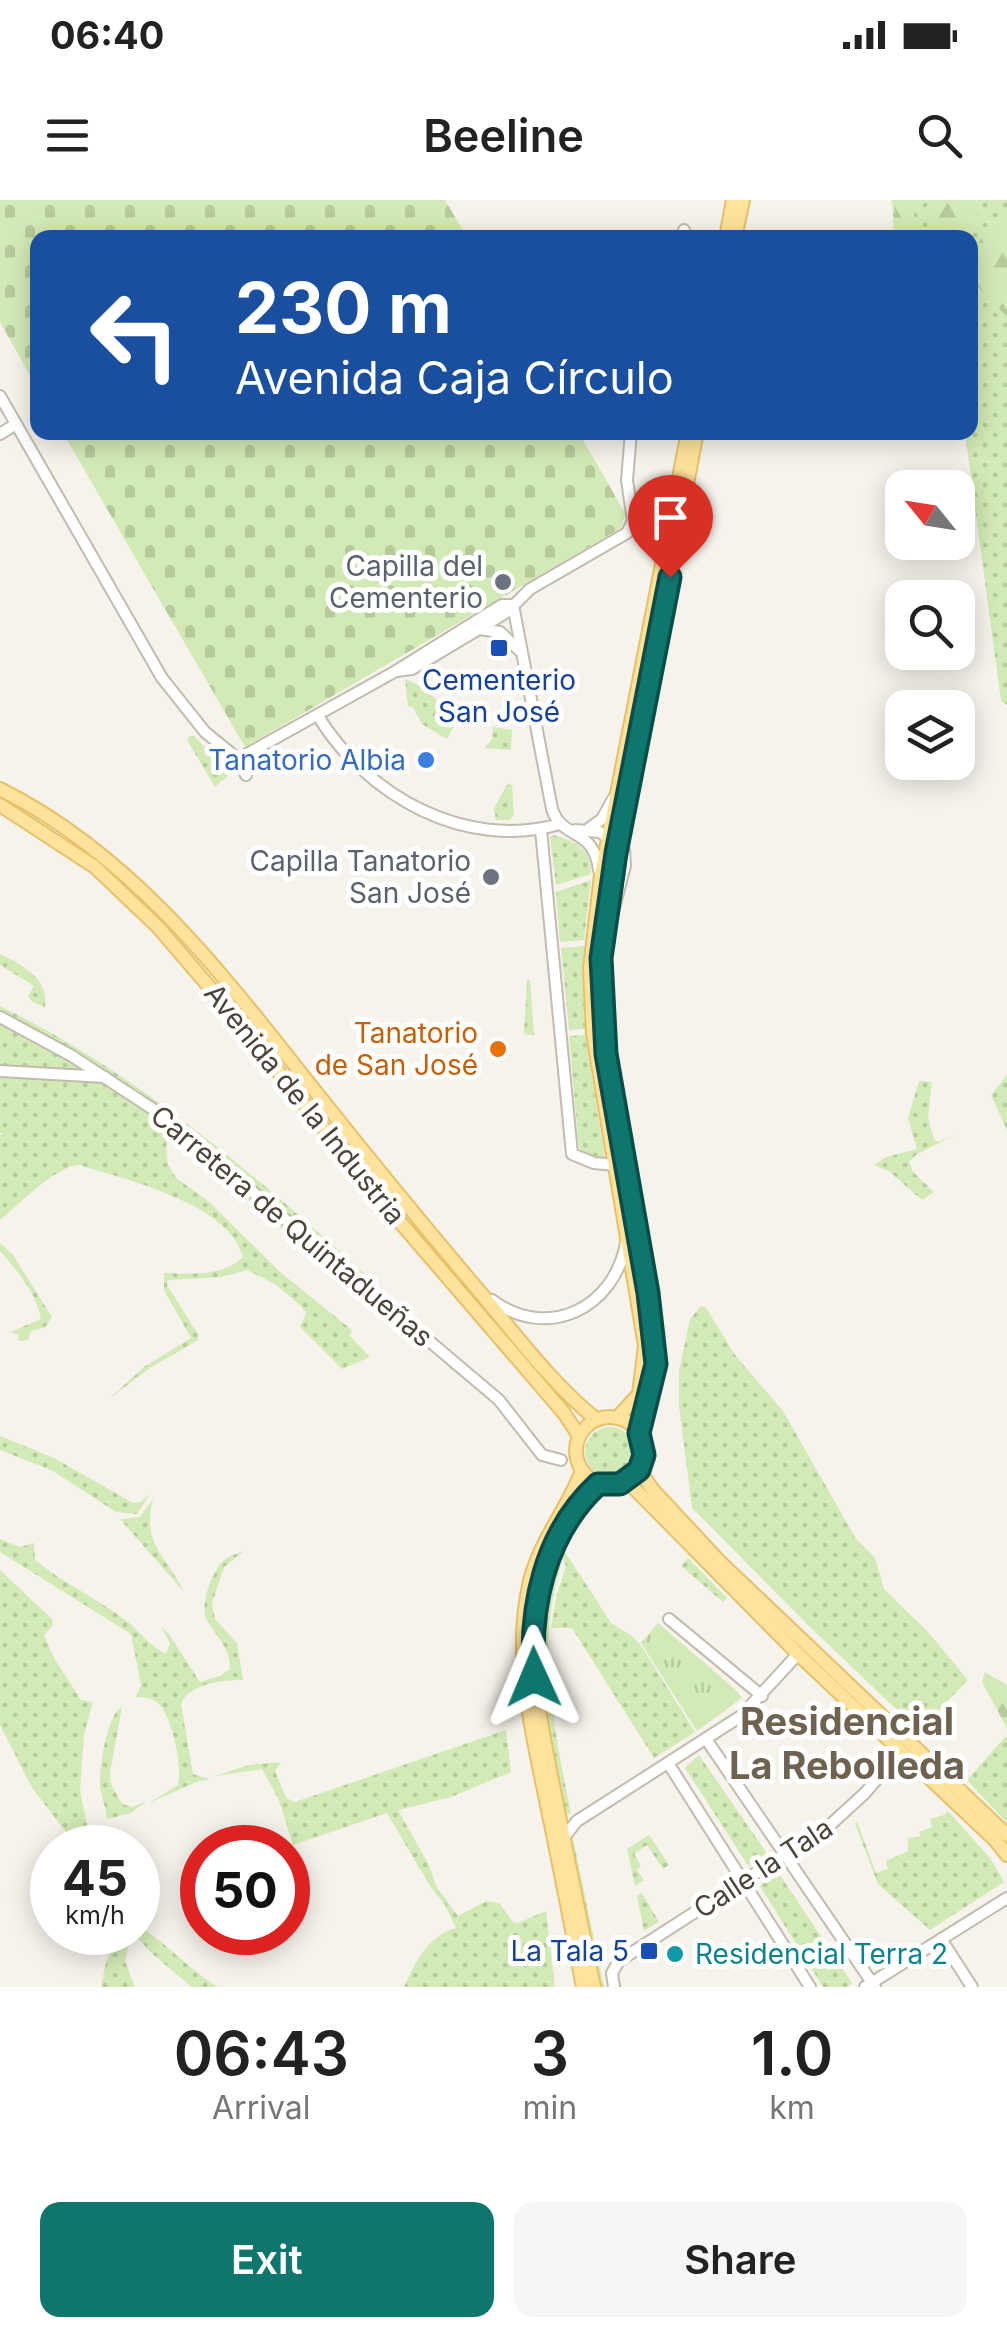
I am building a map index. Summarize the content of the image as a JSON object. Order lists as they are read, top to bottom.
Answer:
{
  "streets": {
    "main road": ["Avenida de la Industria"],
    "street": ["Carretera de Quintadueñas", "Calle la Tala"]
  },
  "districts": ["Residencial La Rebolleda"],
  "places": {
    "other": [
      "Capilla del Cementerio",
      "Tanatorio Albia",
      "Capilla Tanatorio San José",
      "Tanatorio de San José",
      "Residencial Terra 2"
    ],
    "transit": ["Cementerio San José", "La Tala 5"]
  },
  "north": "top left",
  "page": {
    "status": "06:40",
    "header": "Beeline",
    "turn": ["230 m", "Avenida Caja Círculo"],
    "speed": "45 km/h",
    "limit": "50",
    "eta": [
      "06:43",
      "Arrival",
      "3",
      "min",
      "1.0",
      "km"
    ],
    "buttons": ["Exit", "Share"]
  }
}
